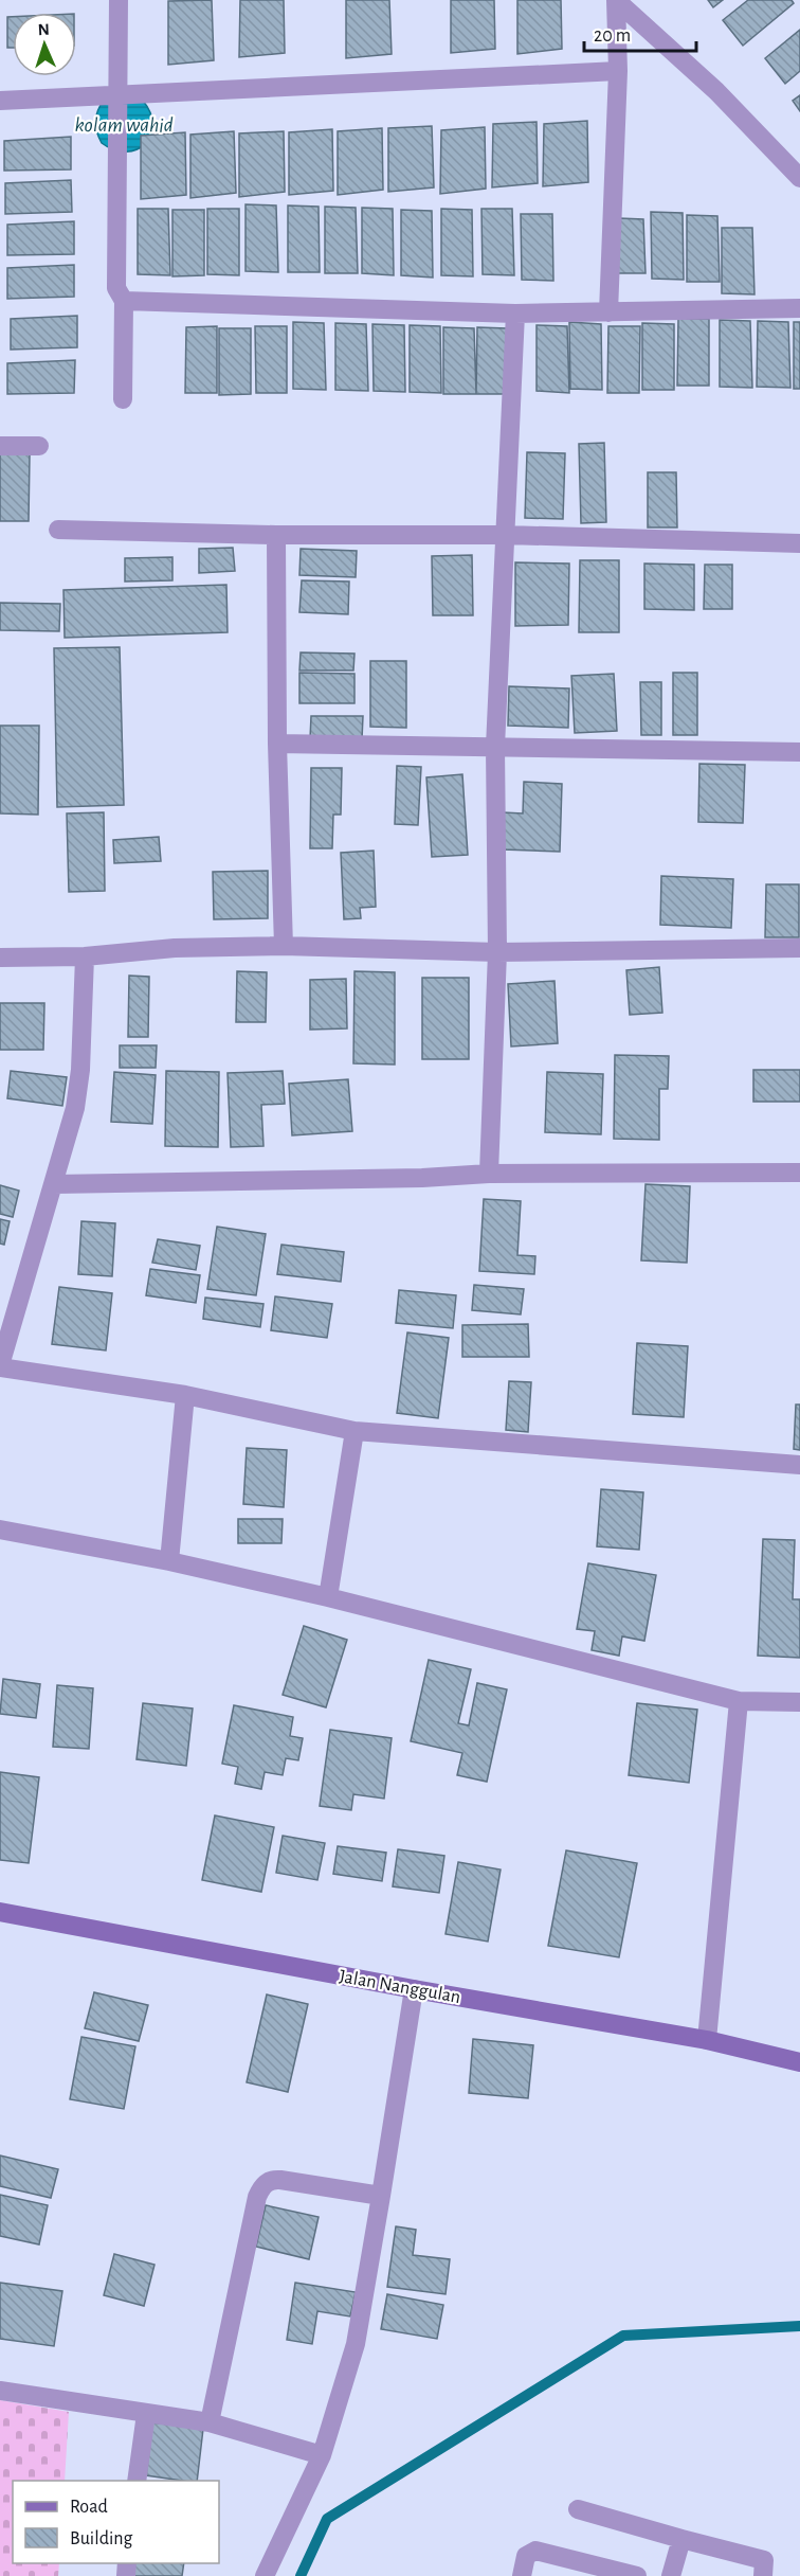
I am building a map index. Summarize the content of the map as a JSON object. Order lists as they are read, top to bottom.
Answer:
{
  "streets": {
    "street": ["Jalan Nanggulan"]
  },
  "water": ["kolam wahid"],
  "legend": ["Road", "Building"],
  "scale_bar": "20 m",
  "north": "top"
}
